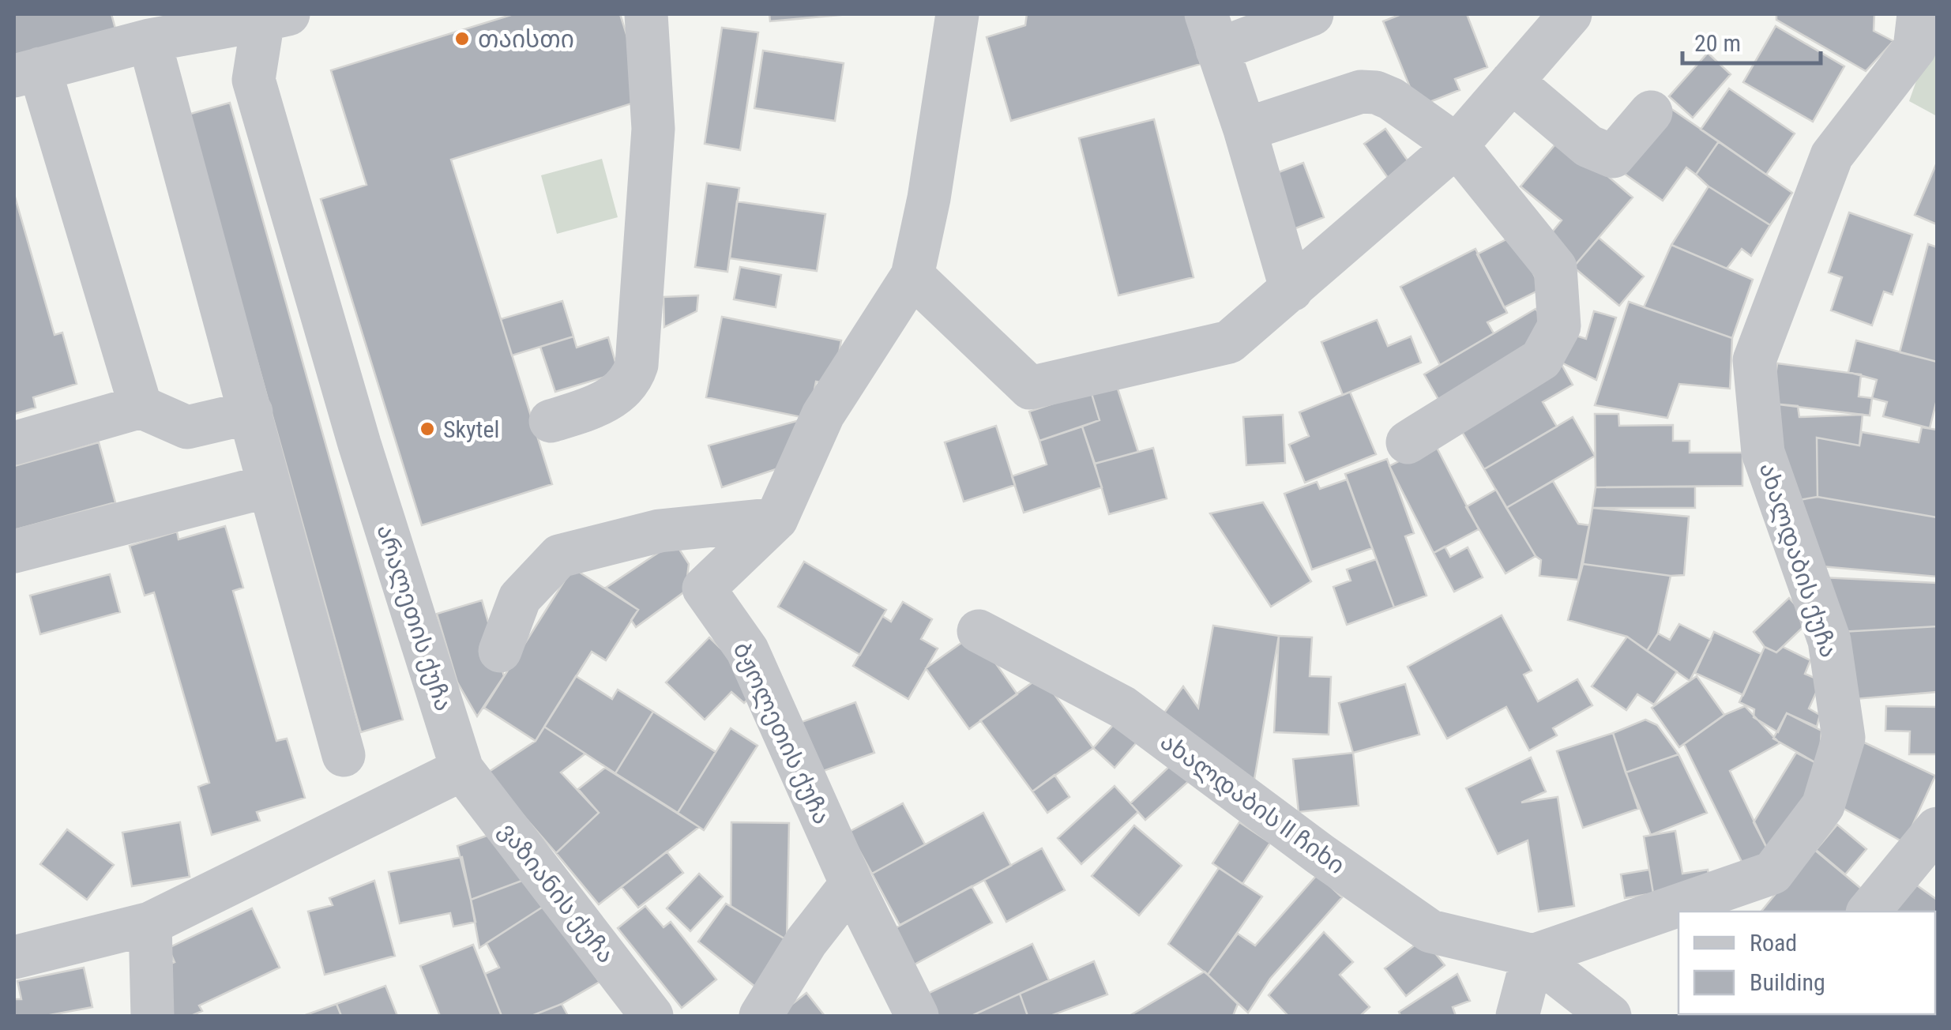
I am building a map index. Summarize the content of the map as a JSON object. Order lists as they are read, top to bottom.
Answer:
{
  "streets": {
    "street": [
      "ახალდაბის ქუჩა",
      "არალეთის ქუჩა",
      "ბჟოლეთის ქუჩა",
      "ახალდაბის II ჩიხი",
      "ვაზიანის ქუჩა"
    ]
  },
  "crossings": [
    ["ახალდაბის ქუჩა", "ახალდაბის II ჩიხი"],
    ["არალეთის ქუჩა", "ვაზიანის ქუჩა"]
  ],
  "places": ["თაისთი", "Skytel"],
  "legend": ["Road", "Building"],
  "scale_bar": "20 m"
}
